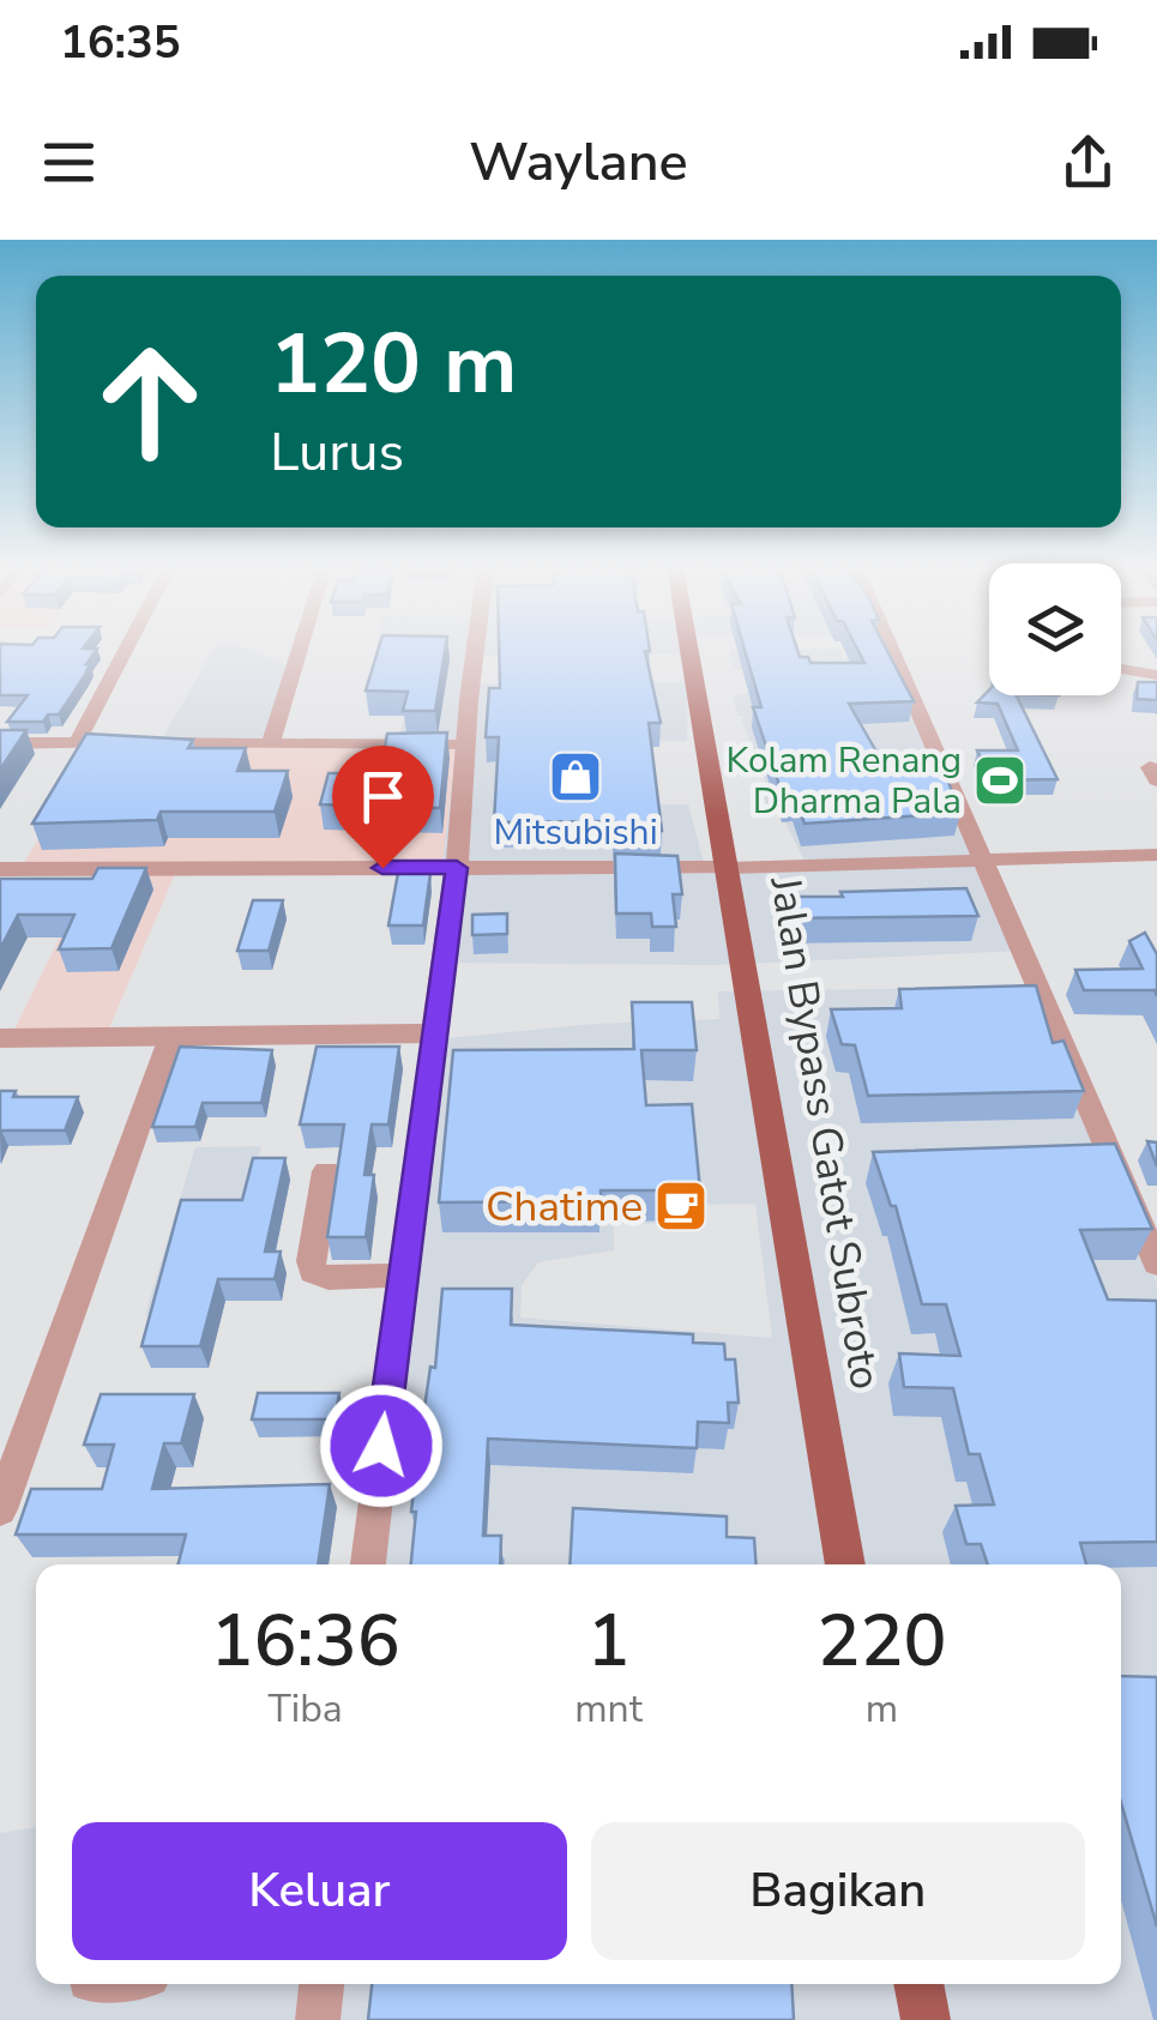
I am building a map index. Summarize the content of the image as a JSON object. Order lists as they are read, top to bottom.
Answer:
{
  "streets": {
    "main road": ["Jalan Bypass Gatot Subroto"]
  },
  "places": {
    "shop": ["Mitsubishi"],
    "sports": ["Kolam Renang Dharma Pala"],
    "cafe": ["Chatime"]
  },
  "page": {
    "status": "16:35",
    "header": "Waylane",
    "turn": ["120 m", "Lurus"],
    "eta": [
      "16:36",
      "Tiba",
      "1",
      "mnt",
      "220",
      "m"
    ],
    "buttons": ["Keluar", "Bagikan"]
  }
}
